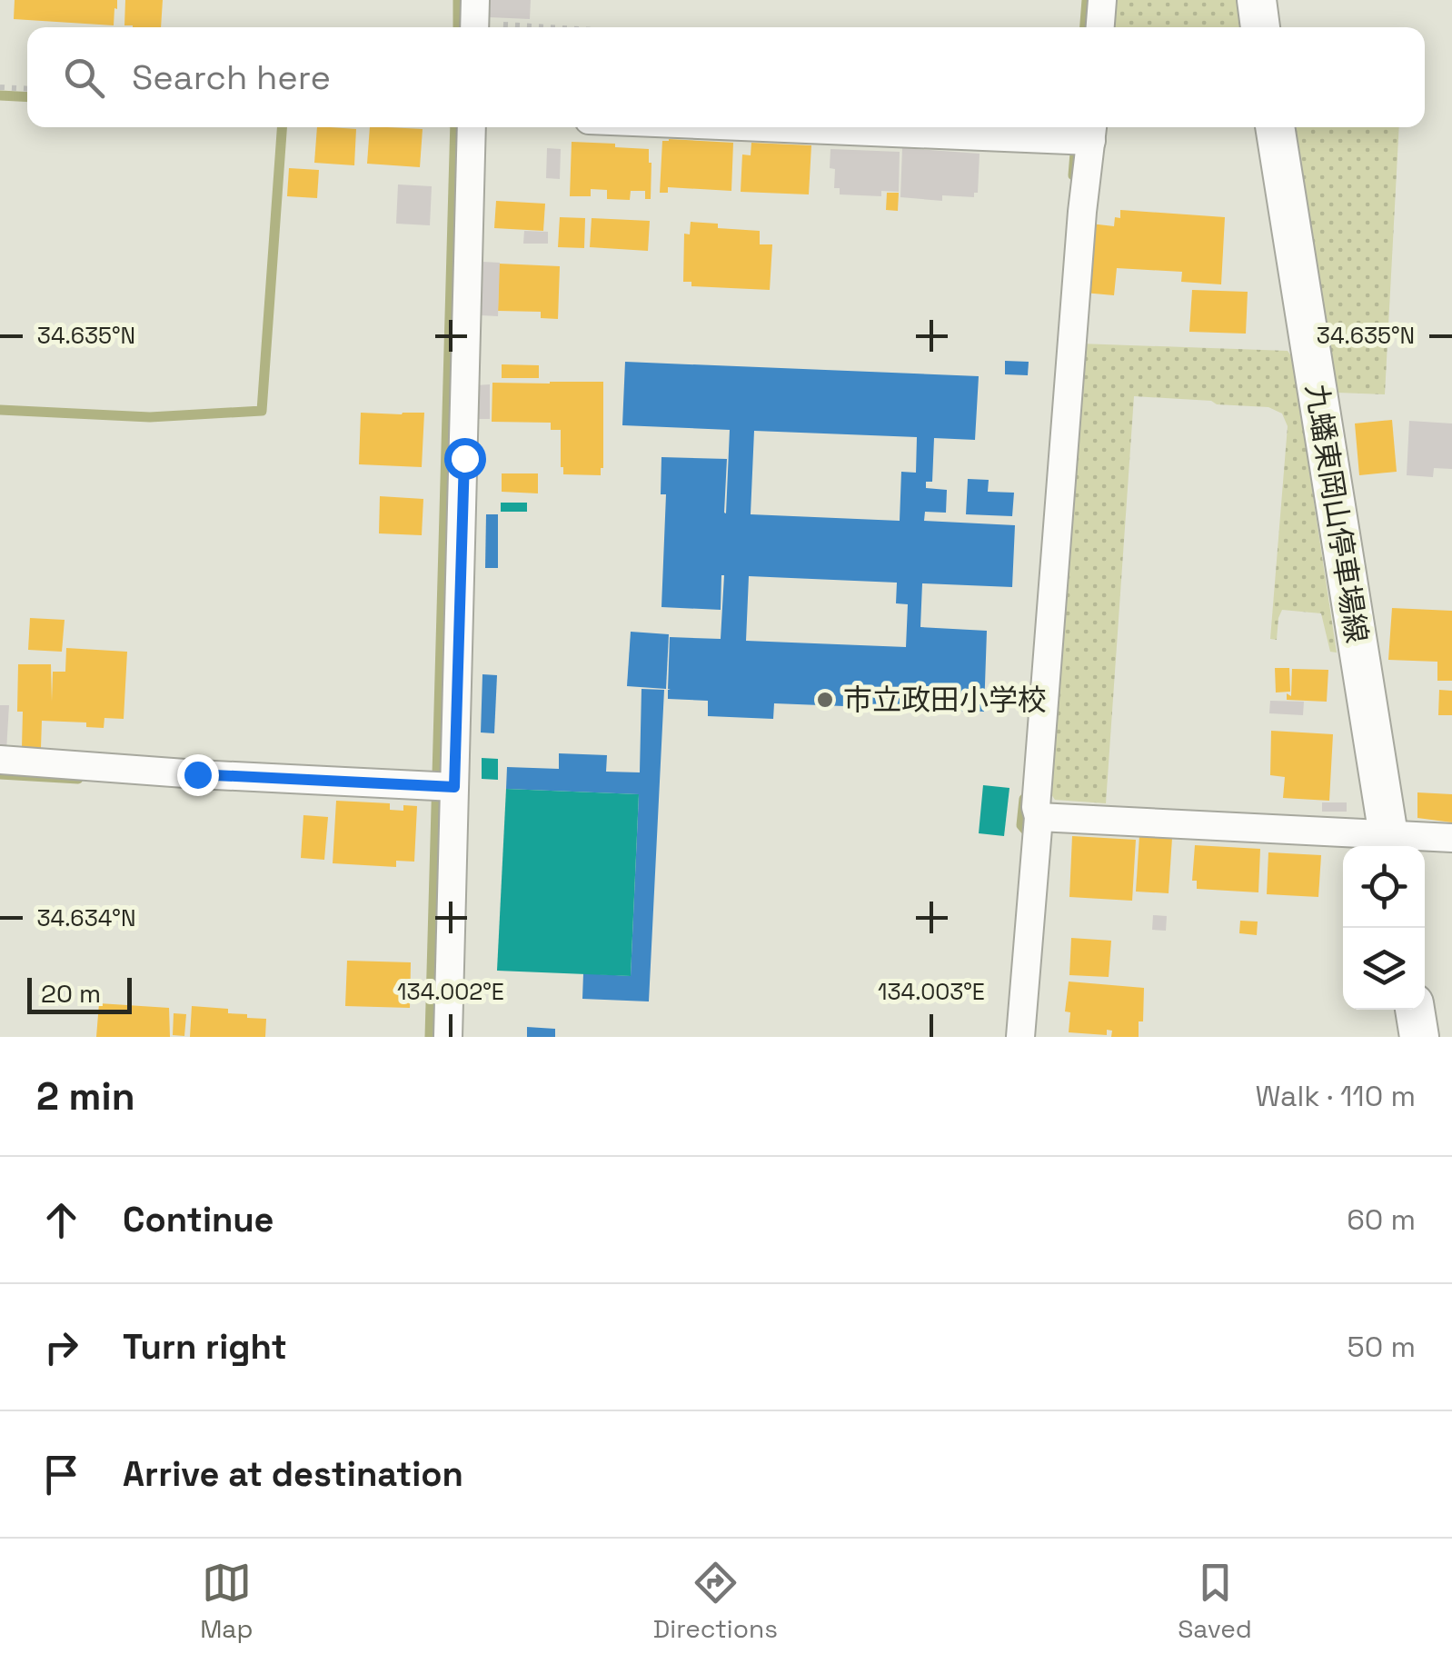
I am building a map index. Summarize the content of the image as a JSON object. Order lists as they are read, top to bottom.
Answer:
{
  "streets": {
    "main road": ["九蟠東岡山停車場線"]
  },
  "places": ["市立政田小学校"],
  "scale_bar": "20 m",
  "page": {
    "search": "Search here",
    "scale": "20 m",
    "heading": ["2 min", "Walk · 110 m"],
    "list": [
      ["Continue", "60 m"],
      ["Turn right", "50 m"],
      "Arrive at destination"
    ],
    "nav": ["Map", "Directions", "Saved"]
  },
  "coordinates": [
    "34.635°N",
    "34.634°N",
    "134.002°E",
    "134.003°E"
  ]
}
